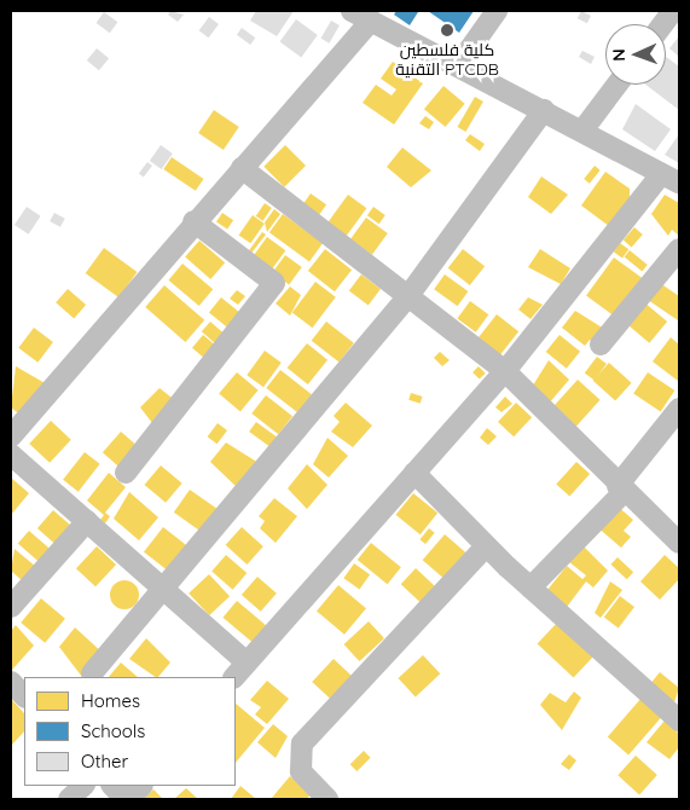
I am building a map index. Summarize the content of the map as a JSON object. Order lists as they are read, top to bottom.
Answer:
{
  "places": ["كلية فلسطين التقنية PTCDB"],
  "legend": ["Homes", "Schools", "Other"],
  "north": "left"
}
